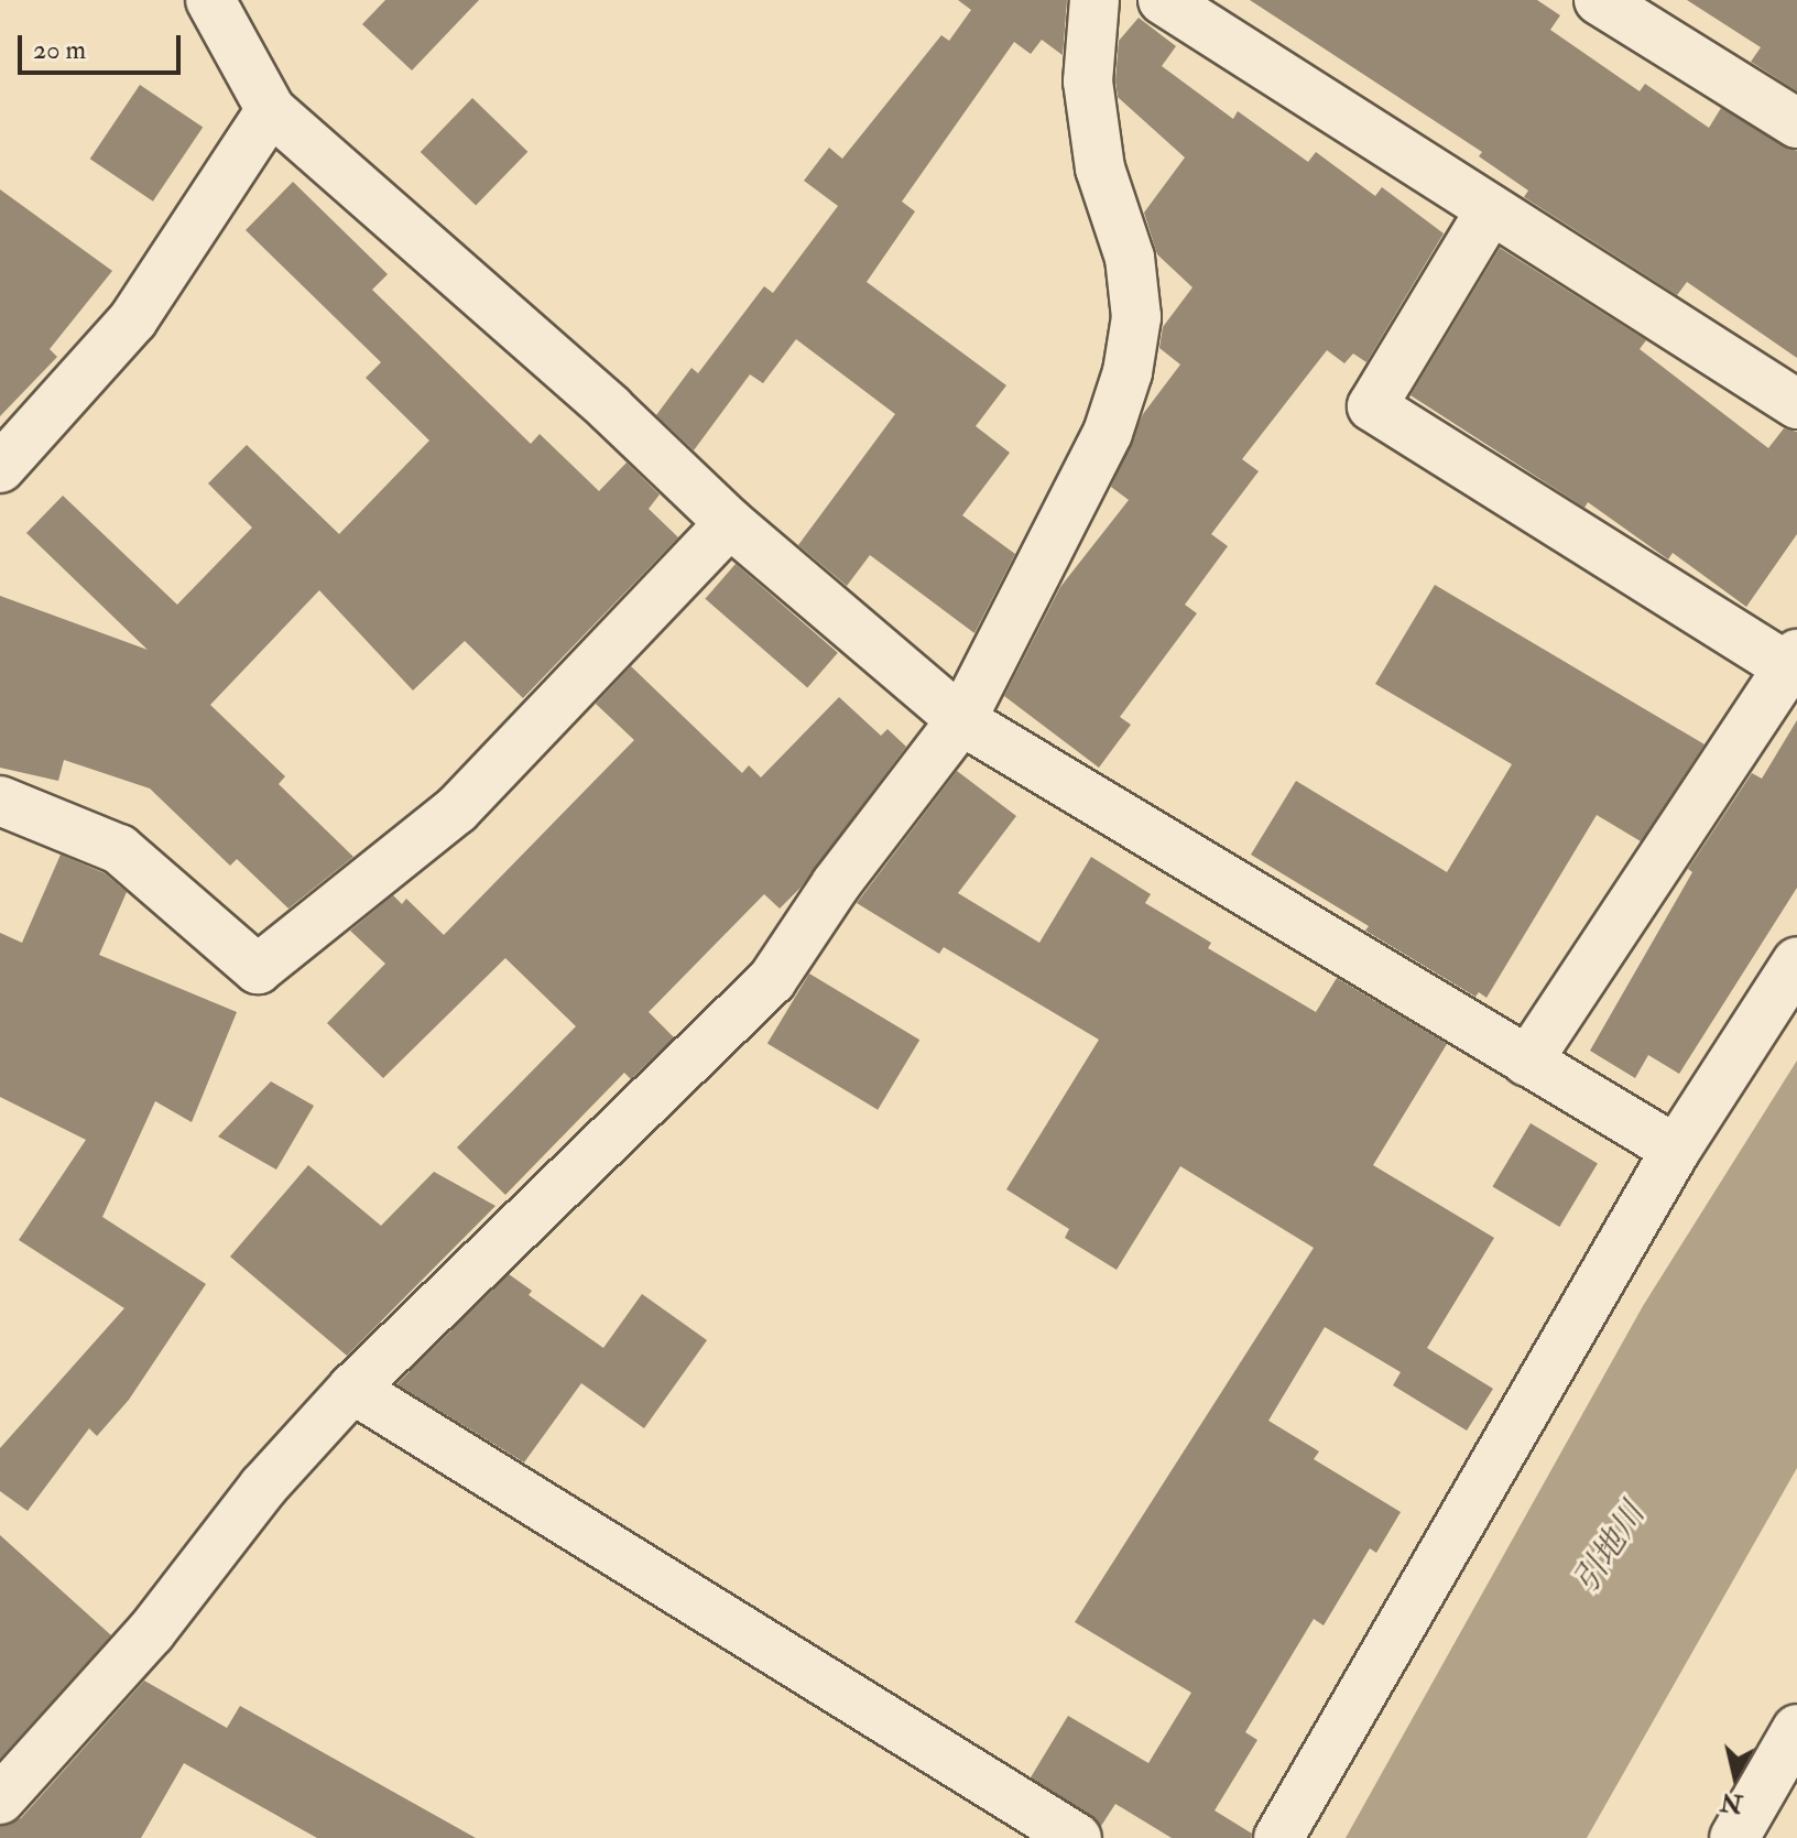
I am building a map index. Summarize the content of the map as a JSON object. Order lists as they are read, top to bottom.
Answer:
{
  "water": ["引地川"],
  "scale_bar": "20 m",
  "north": "bottom"
}
